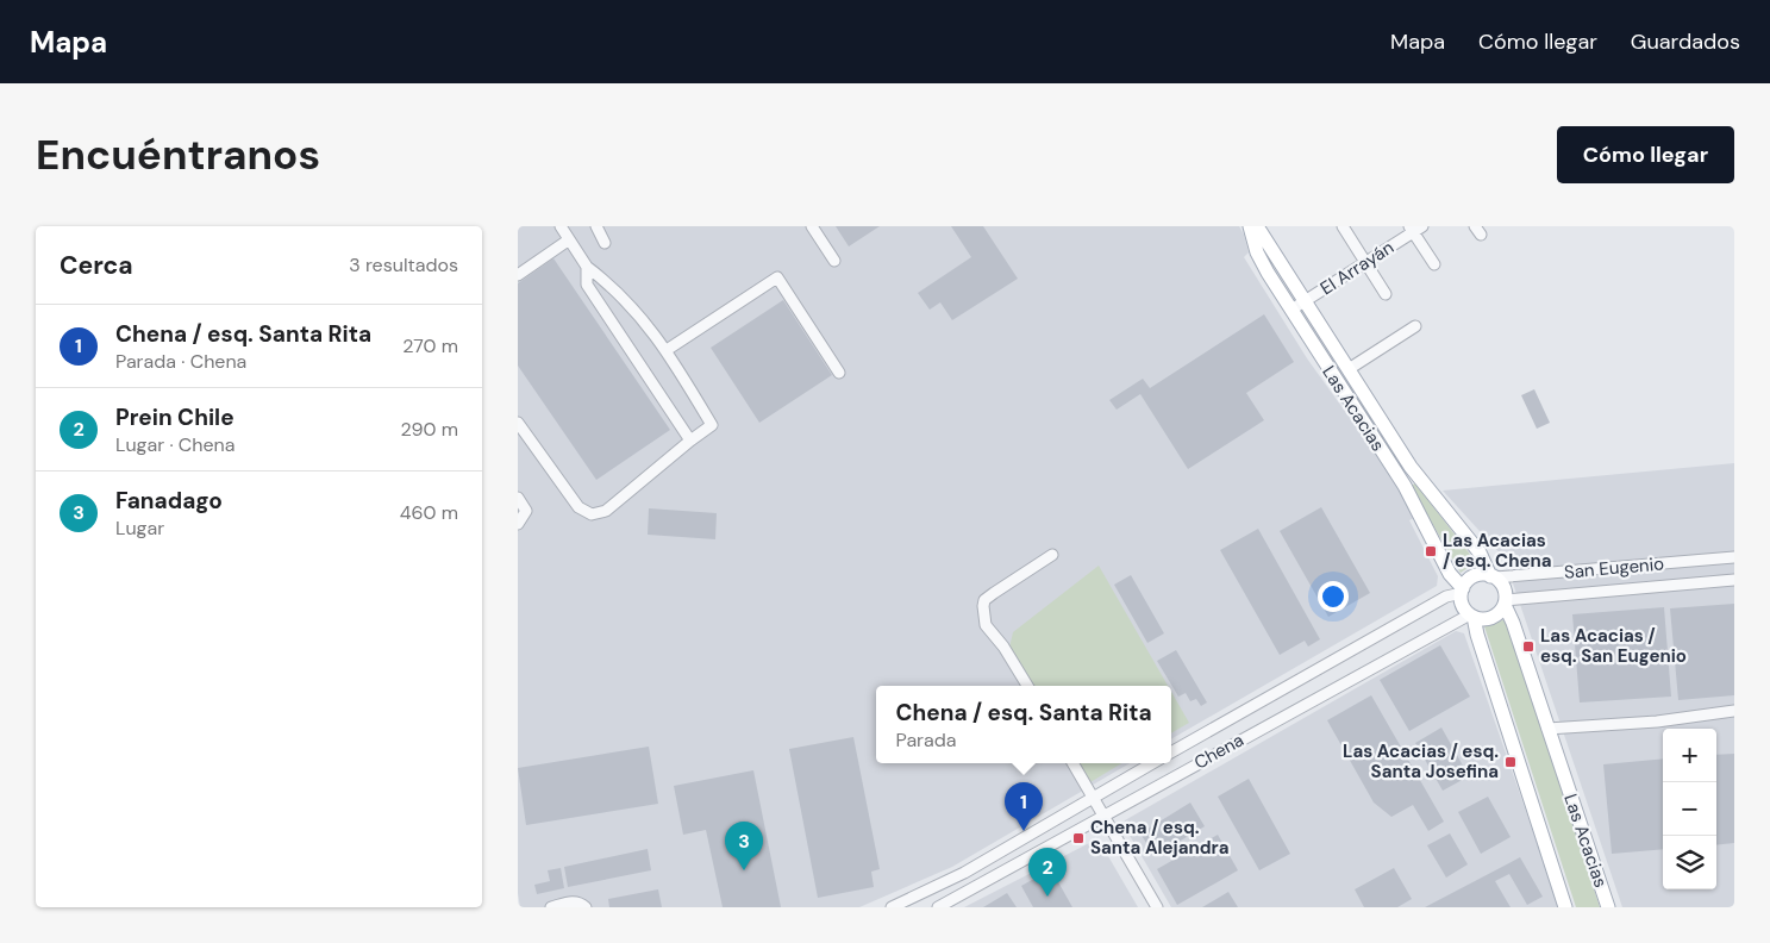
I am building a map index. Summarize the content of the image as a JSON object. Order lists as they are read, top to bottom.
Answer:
{
  "streets": {
    "main road": ["Las Acacias"],
    "street": ["El Arrayán", "San Eugenio", "Chena"]
  },
  "crossings": [
    ["El Arrayán", "Las Acacias"],
    ["Las Acacias", "San Eugenio"],
    ["Las Acacias", "Chena"],
    ["San Eugenio", "Chena"]
  ],
  "places": {
    "transit": [
      "Las Acacias / esq. Chena",
      "Las Acacias / esq. San Eugenio",
      "Las Acacias / esq. Santa Josefina",
      "Chena / esq. Santa Alejandra"
    ]
  },
  "page": {
    "header": "Mapa",
    "nav": ["Mapa", "Cómo llegar", "Guardados"],
    "buttons": "Cómo llegar",
    "title": "Encuéntranos",
    "heading": ["Cerca", "3 resultados"],
    "list": [
      {
        "mark": "1",
        "name": "Chena / esq. Santa Rita",
        "note": "Parada · Chena",
        "value": "270 m"
      },
      {
        "mark": "2",
        "name": "Prein Chile",
        "note": "Lugar · Chena",
        "value": "290 m"
      },
      {
        "mark": "3",
        "name": "Fanadago",
        "note": "Lugar",
        "value": "460 m"
      }
    ],
    "popup": ["Chena / esq. Santa Rita", "Parada"],
    "map_buttons": ["+", "−"],
    "pins": ["1", "3", "2"]
  }
}
